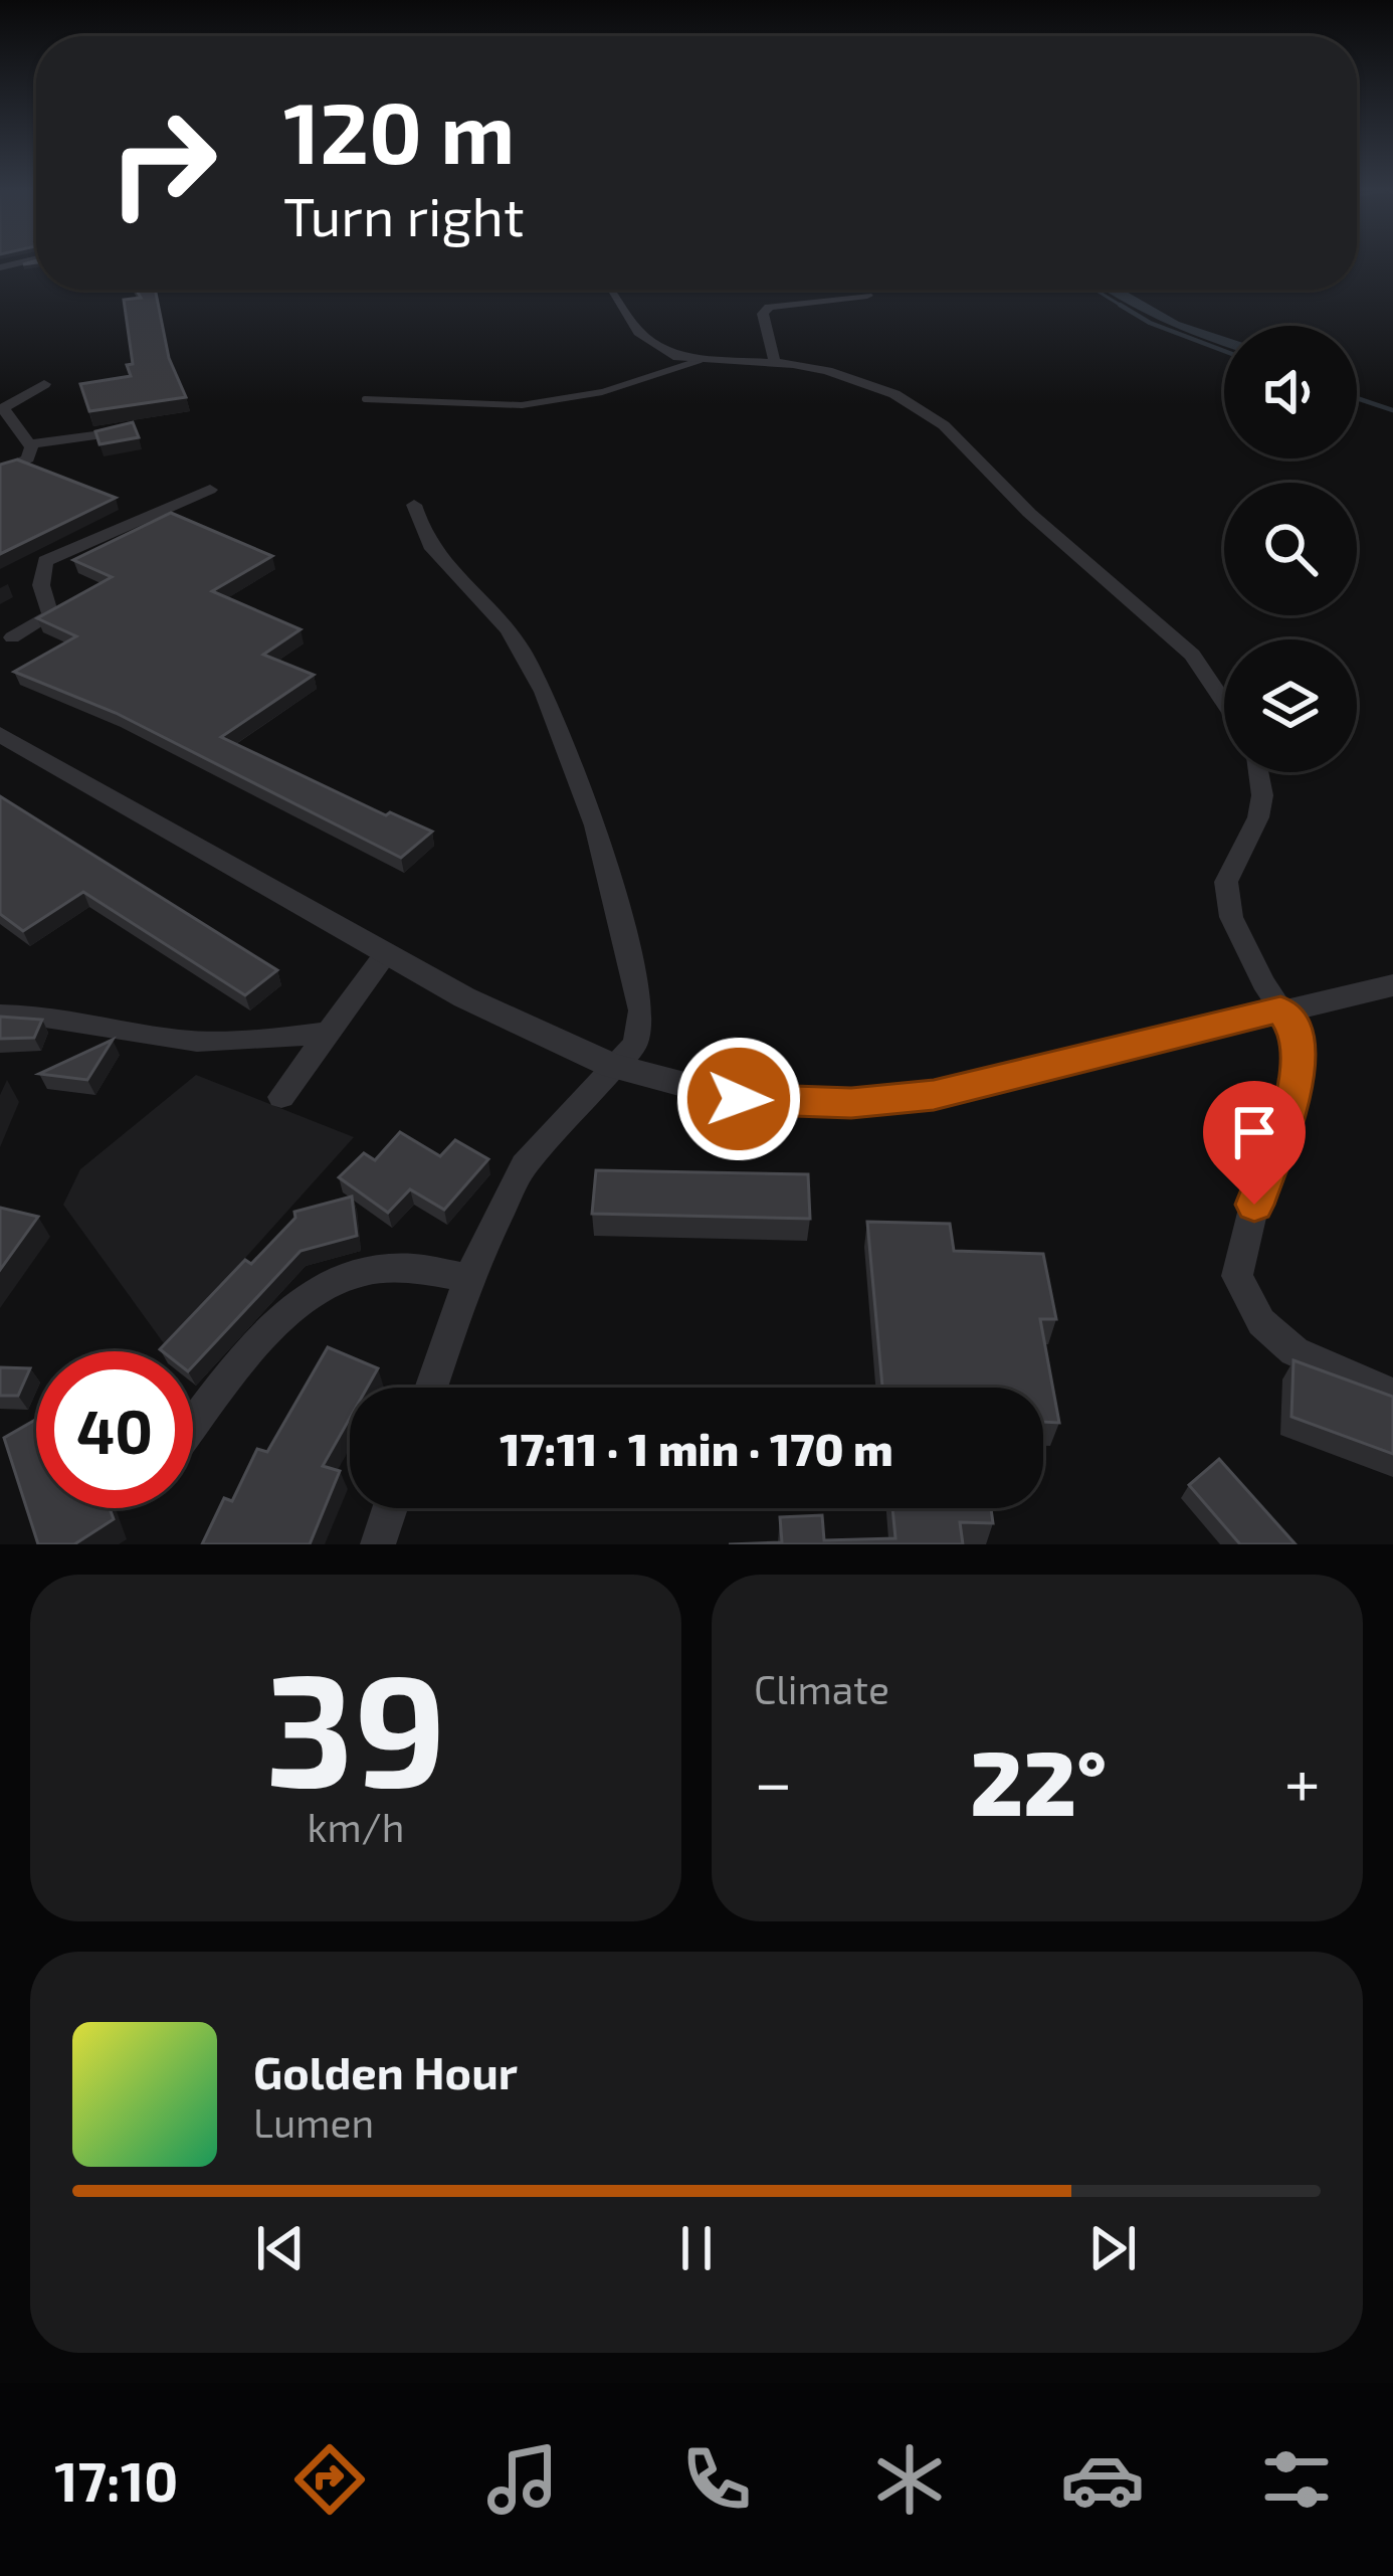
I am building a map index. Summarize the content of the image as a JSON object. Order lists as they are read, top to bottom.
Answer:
{
  "page": {
    "turn": ["120 m", "Turn right"],
    "limit": "40",
    "trip": "17:11 · 1 min · 170 m",
    "tile": [
      ["39", "km/h"],
      "Climate"
    ],
    "heat": ["−", "22°", "+"],
    "song": ["Golden Hour", "Lumen"],
    "tabs": "17:10"
  }
}
